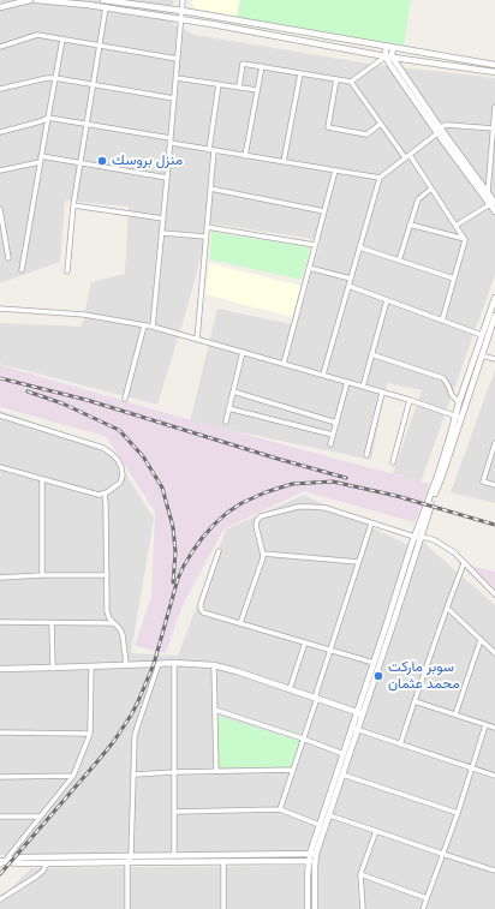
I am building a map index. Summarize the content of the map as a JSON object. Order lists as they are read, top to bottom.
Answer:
{
  "places": ["منزل بروسك", "سوبر ماركت محمد عثمان"]
}
